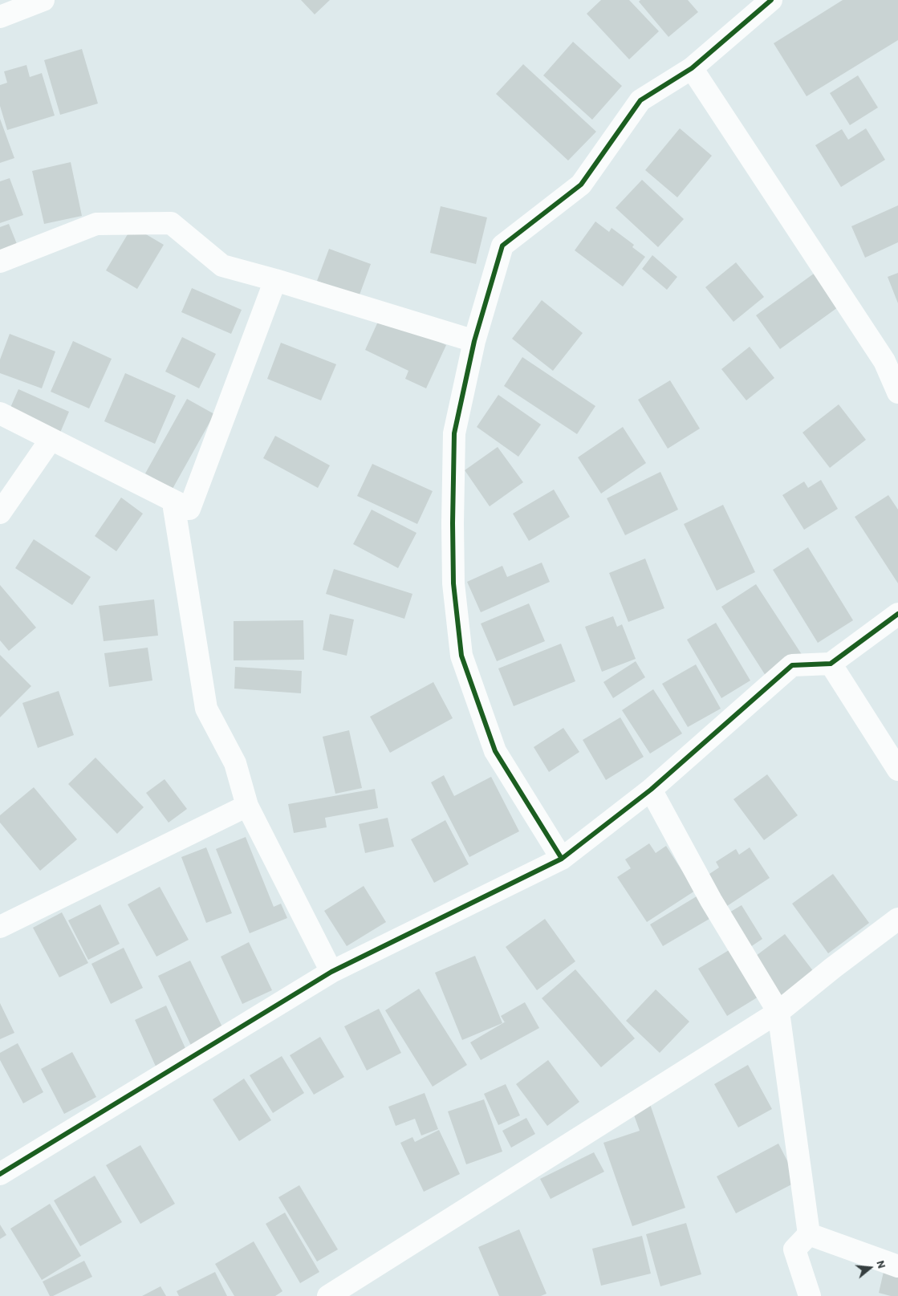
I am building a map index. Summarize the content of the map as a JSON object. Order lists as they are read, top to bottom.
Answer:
{
  "north": "right"
}
